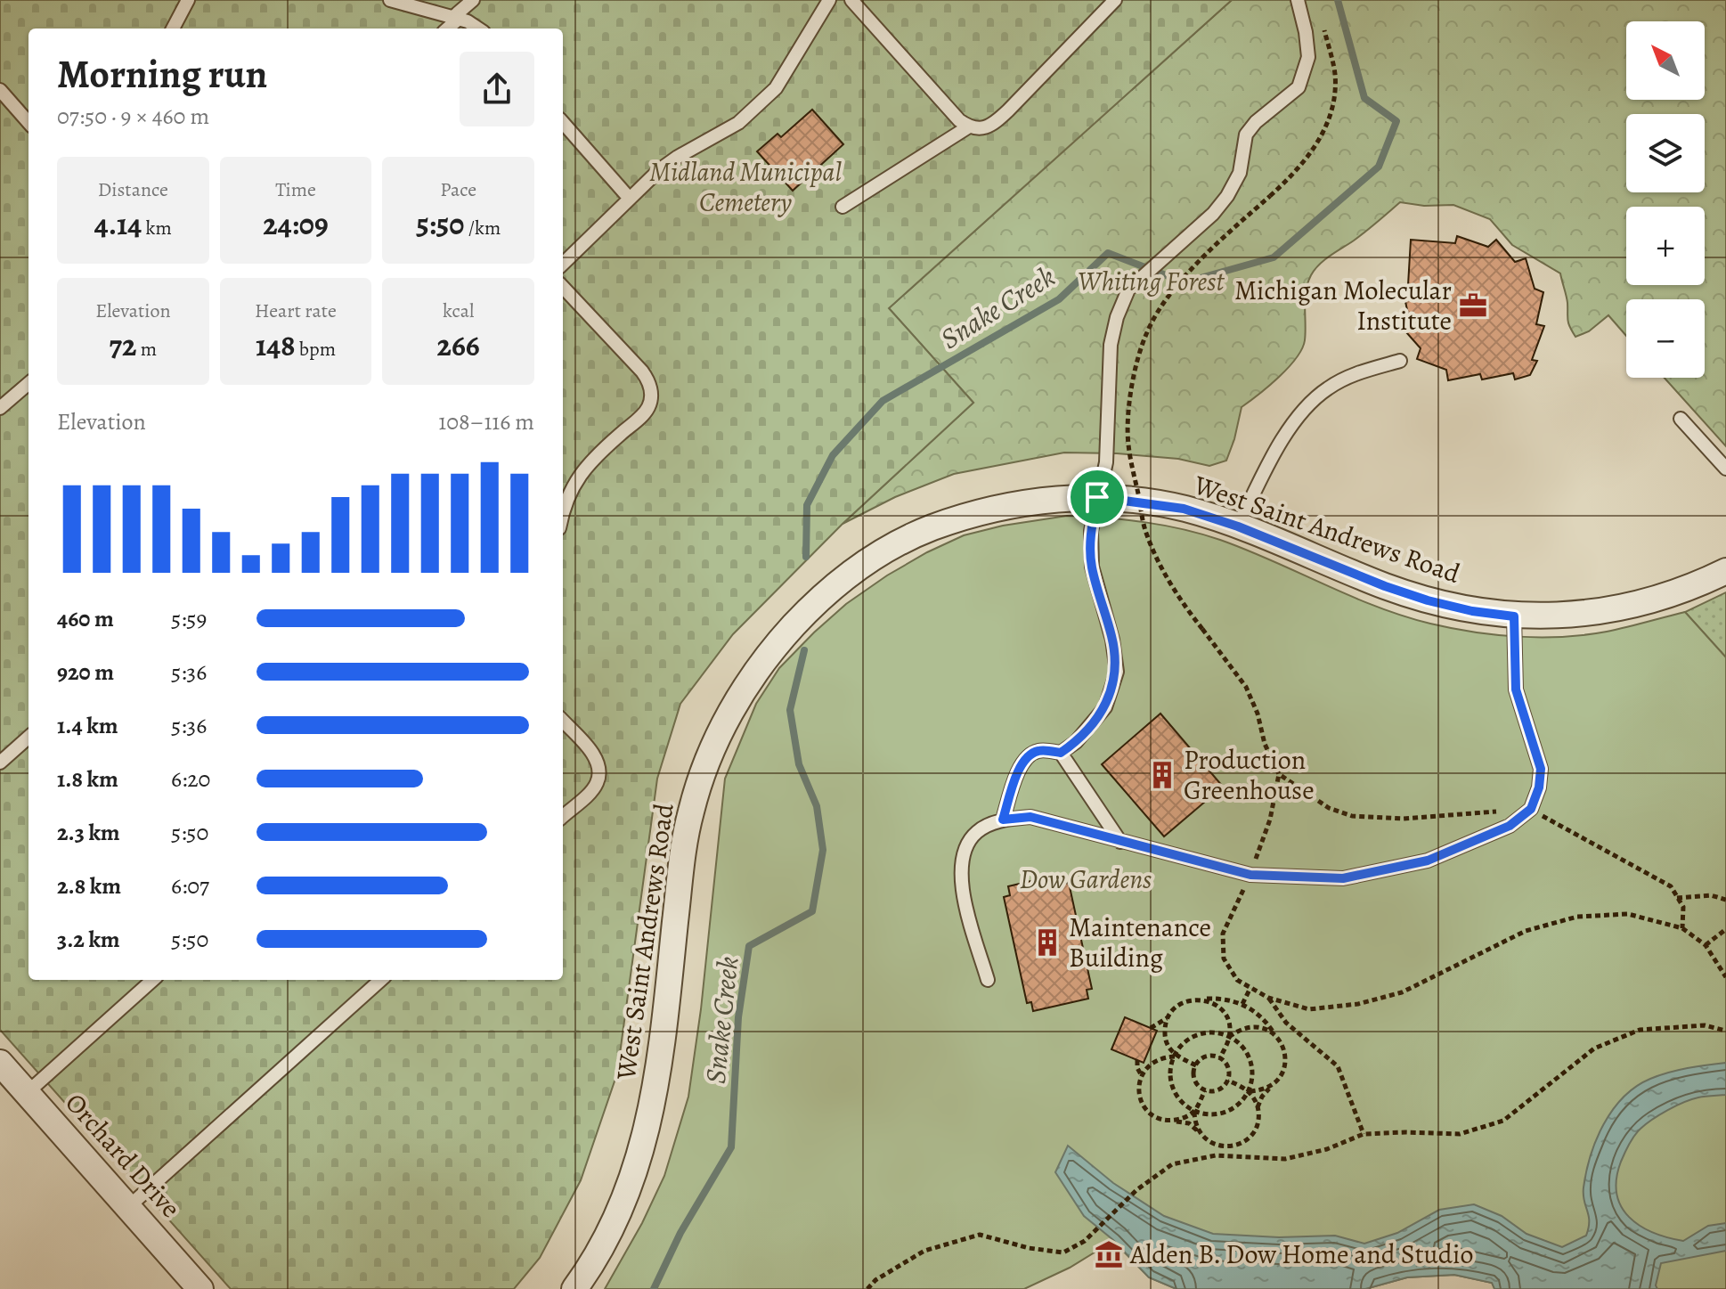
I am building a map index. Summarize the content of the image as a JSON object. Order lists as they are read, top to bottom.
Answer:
{
  "streets": {
    "street": ["West Saint Andrews Road", "Orchard Drive"]
  },
  "water": ["Snake Creek"],
  "parks": ["Midland Municipal Cemetery", "Whiting Forest", "Dow Gardens"],
  "places": {
    "office": ["Michigan Molecular Institute"],
    "building": ["Production Greenhouse", "Maintenance Building"],
    "museum": ["Alden B. Dow Home and Studio"]
  },
  "north": "top left",
  "page": {
    "map_buttons": ["+", "−"],
    "heading": ["Morning run", "07:50 · 9 × 460 m"],
    "stats": [
      ["Distance", "4.14 km"],
      ["Time", "24:09"],
      ["Pace", "5:50 /km"],
      ["Elevation", "72 m"],
      ["Heart rate", "148 bpm"],
      ["kcal", "266"]
    ],
    "chart": ["Elevation", "108–116 m"],
    "list": [
      {
        "name": "460 m",
        "note": "5:59"
      },
      {
        "name": "920 m",
        "note": "5:36"
      },
      {
        "name": "1.4 km",
        "note": "5:36"
      },
      {
        "name": "1.8 km",
        "note": "6:20"
      },
      {
        "name": "2.3 km",
        "note": "5:50"
      },
      {
        "name": "2.8 km",
        "note": "6:07"
      },
      {
        "name": "3.2 km",
        "note": "5:50"
      }
    ]
  }
}
